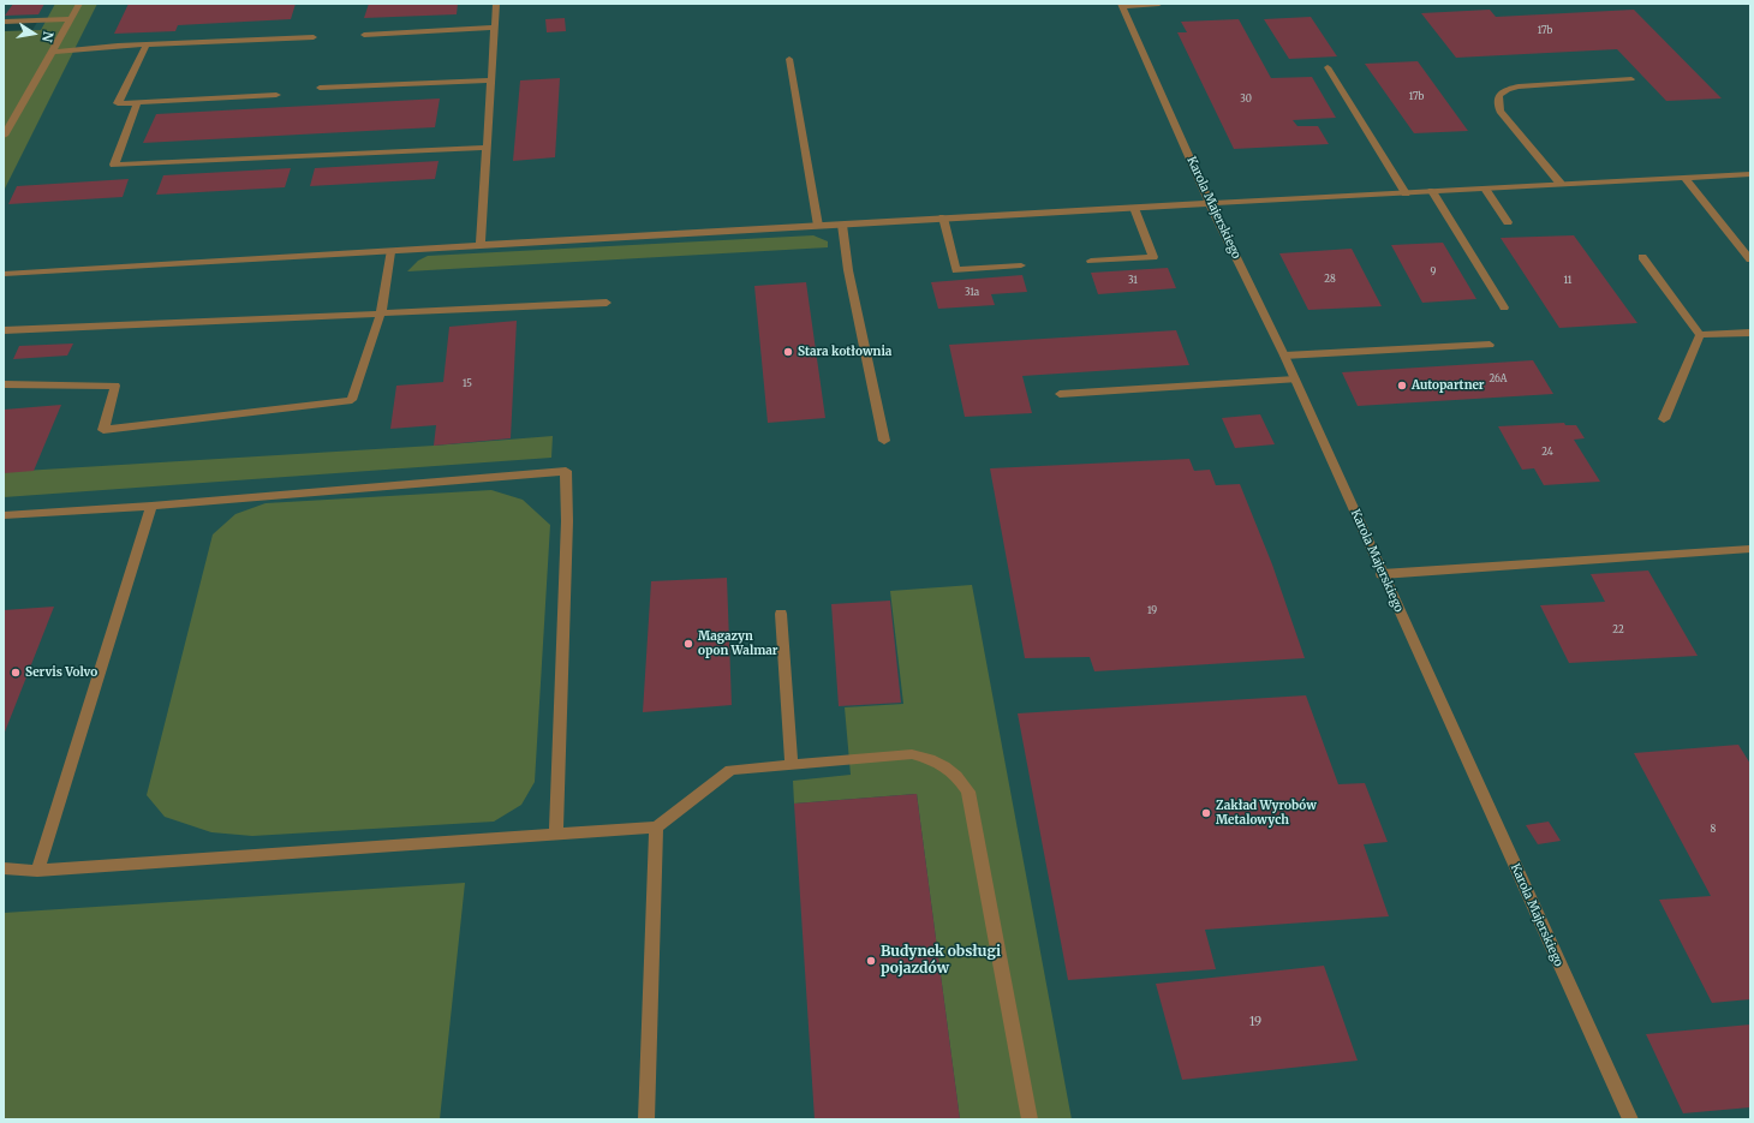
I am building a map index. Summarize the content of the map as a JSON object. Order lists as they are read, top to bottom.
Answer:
{
  "streets": {
    "street": ["Karola Majerskiego"]
  },
  "places": [
    "Stara kotłownia",
    "Autopartner",
    "Magazyn opon Walmar",
    "Servis Volvo",
    "Zakład Wyrobów Metalowych",
    "Budynek obsługi pojazdów"
  ],
  "house_numbers": [
    "17b",
    "17b",
    "30",
    "9",
    "28",
    "31",
    "11",
    "31a",
    "26A",
    "15",
    "24",
    "19",
    "22",
    "8",
    "19"
  ],
  "north": "right"
}
